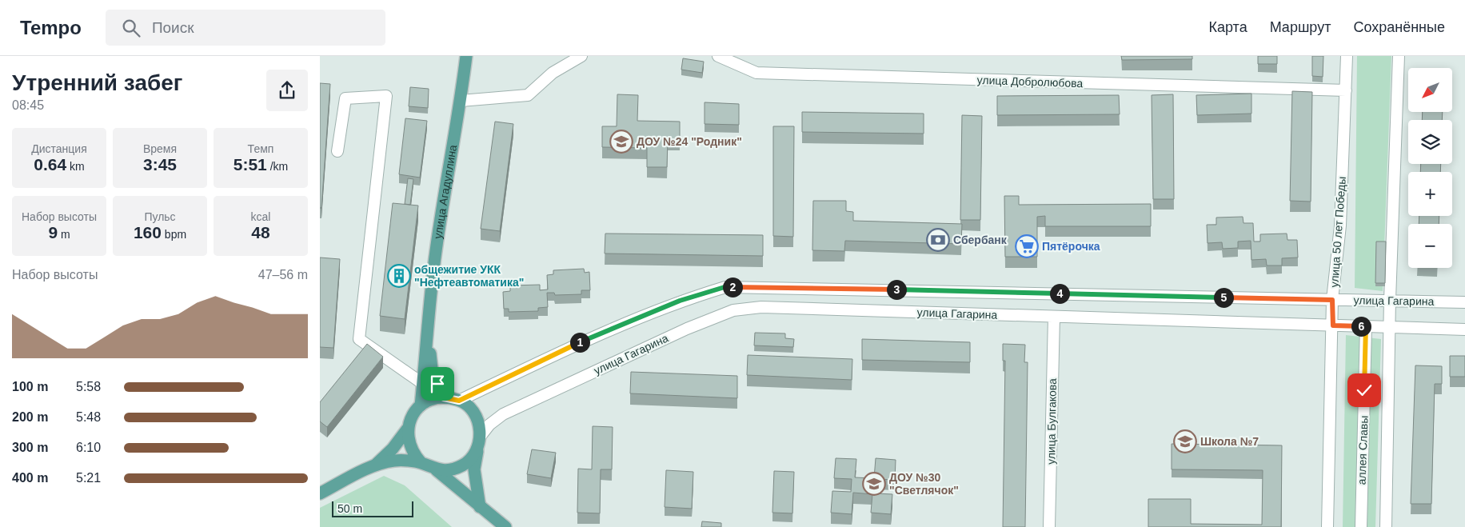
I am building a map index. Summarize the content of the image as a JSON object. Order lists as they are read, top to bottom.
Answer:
{
  "streets": {
    "main road": ["улица Агадуллина"],
    "street": [
      "улица Добролюбова",
      "улица 50 лет Победы",
      "улица Гагарина",
      "улица Булгакова",
      "аллея Славы"
    ]
  },
  "crossings": [
    ["улица Добролюбова", "улица 50 лет Победы"],
    ["улица 50 лет Победы", "улица Гагарина"],
    ["улица Гагарина", "улица Булгакова"],
    ["улица Гагарина", "аллея Славы"]
  ],
  "places": {
    "school or university": ["ДОУ №24 \"Родник\"", "Школа №7", "ДОУ №30 \"Светлячок\""],
    "bank": ["Сбербанк"],
    "supermarket": ["Пятёрочка"],
    "building": ["общежитие УКК \"Нефтеавтоматика\""]
  },
  "scale_bar": "50 m",
  "north": "bottom left",
  "page": {
    "header": "Tempo",
    "search": "Поиск",
    "nav": ["Карта", "Маршрут", "Сохранённые"],
    "heading": ["Утренний забег", "08:45"],
    "map_buttons": ["+", "−"],
    "stats": [
      ["Дистанция", "0.64 km"],
      ["Время", "3:45"],
      ["Темп", "5:51 /km"],
      ["Набор высоты", "9 m"],
      ["Пульс", "160 bpm"],
      ["kcal", "48"]
    ],
    "chart": ["Набор высоты", "47–56 m"],
    "pins": [
      "2",
      "3",
      "4",
      "5",
      "6",
      "1"
    ],
    "list": [
      {
        "name": "100 m",
        "note": "5:58"
      },
      {
        "name": "200 m",
        "note": "5:48"
      },
      {
        "name": "300 m",
        "note": "6:10"
      },
      {
        "name": "400 m",
        "note": "5:21"
      }
    ],
    "scale": "50 m"
  }
}
